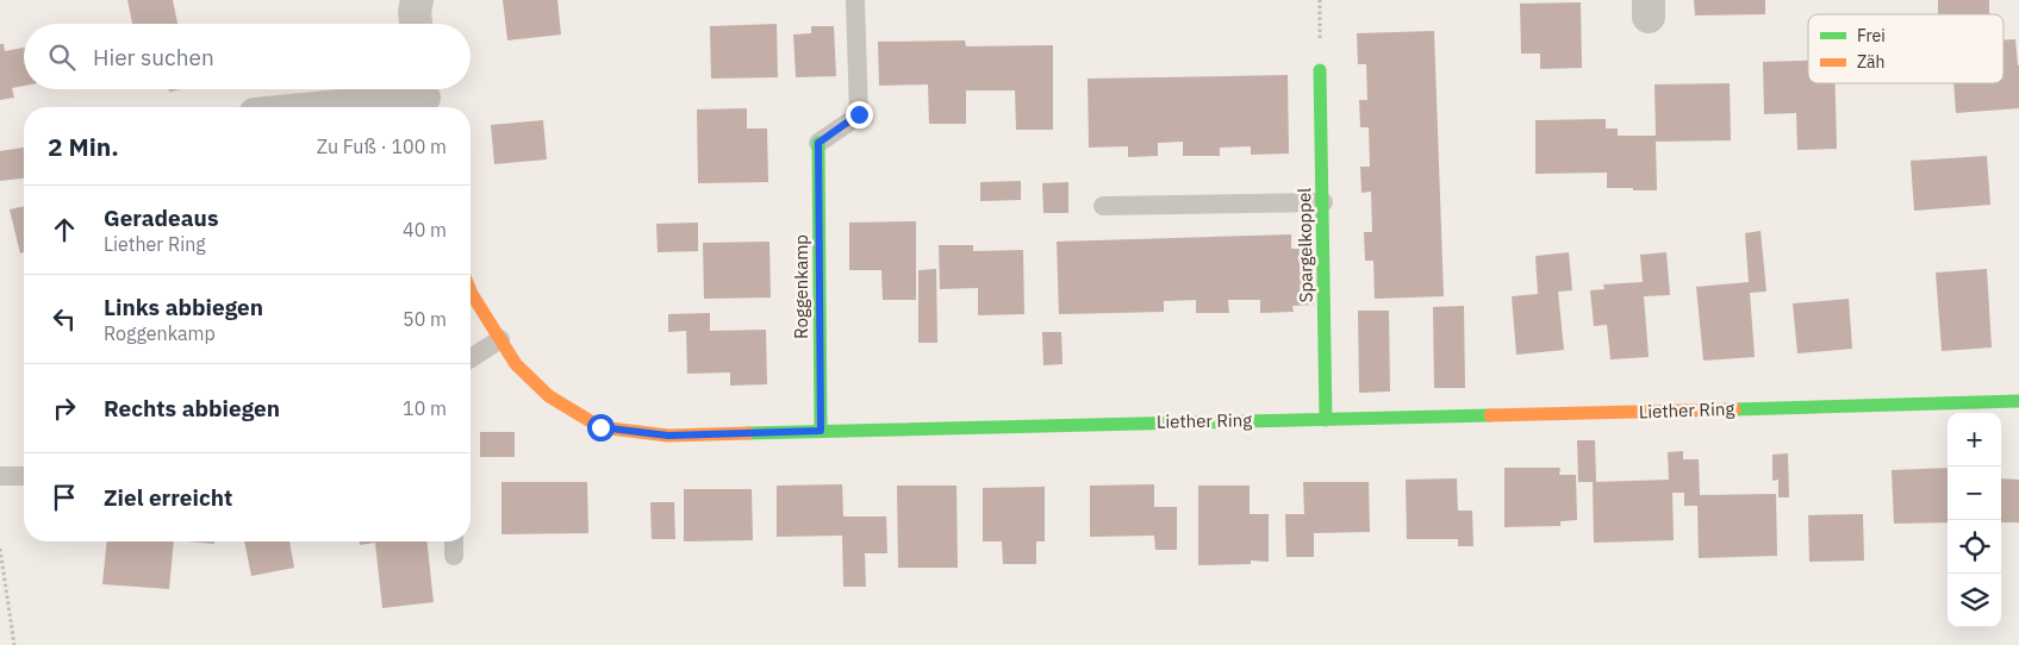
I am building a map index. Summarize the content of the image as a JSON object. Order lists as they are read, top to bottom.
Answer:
{
  "streets": {
    "street": ["Spargelkoppel", "Roggenkamp", "Liether Ring"]
  },
  "crossings": [
    ["Spargelkoppel", "Liether Ring"],
    ["Roggenkamp", "Liether Ring"]
  ],
  "legend": ["Frei", "Zäh"],
  "page": {
    "search": "Hier suchen",
    "heading": ["2 Min.", "Zu Fuß · 100 m"],
    "list": [
      ["Geradeaus", "Liether Ring", "40 m"],
      ["Links abbiegen", "Roggenkamp", "50 m"],
      ["Rechts abbiegen", "10 m"],
      "Ziel erreicht"
    ],
    "map_buttons": ["+", "−"]
  }
}
